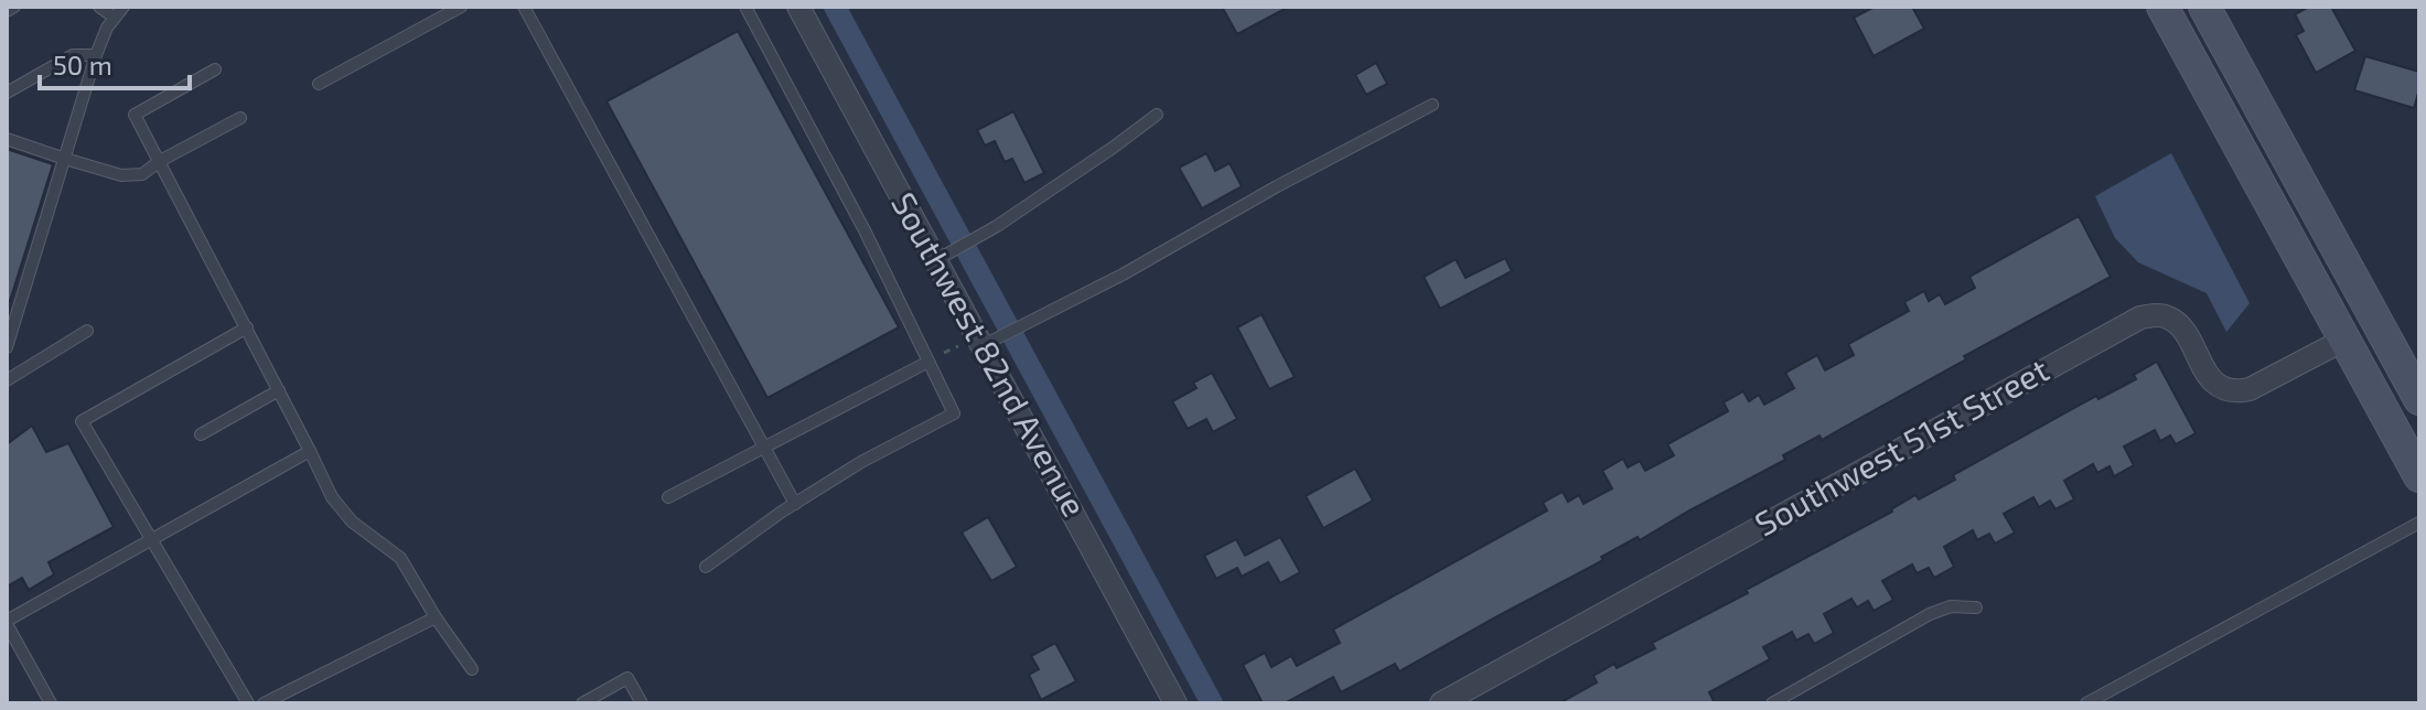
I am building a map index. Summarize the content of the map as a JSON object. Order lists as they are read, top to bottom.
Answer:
{
  "streets": {
    "street": ["Southwest 82nd Avenue", "Southwest 51st Street"]
  },
  "scale_bar": "50 m"
}
